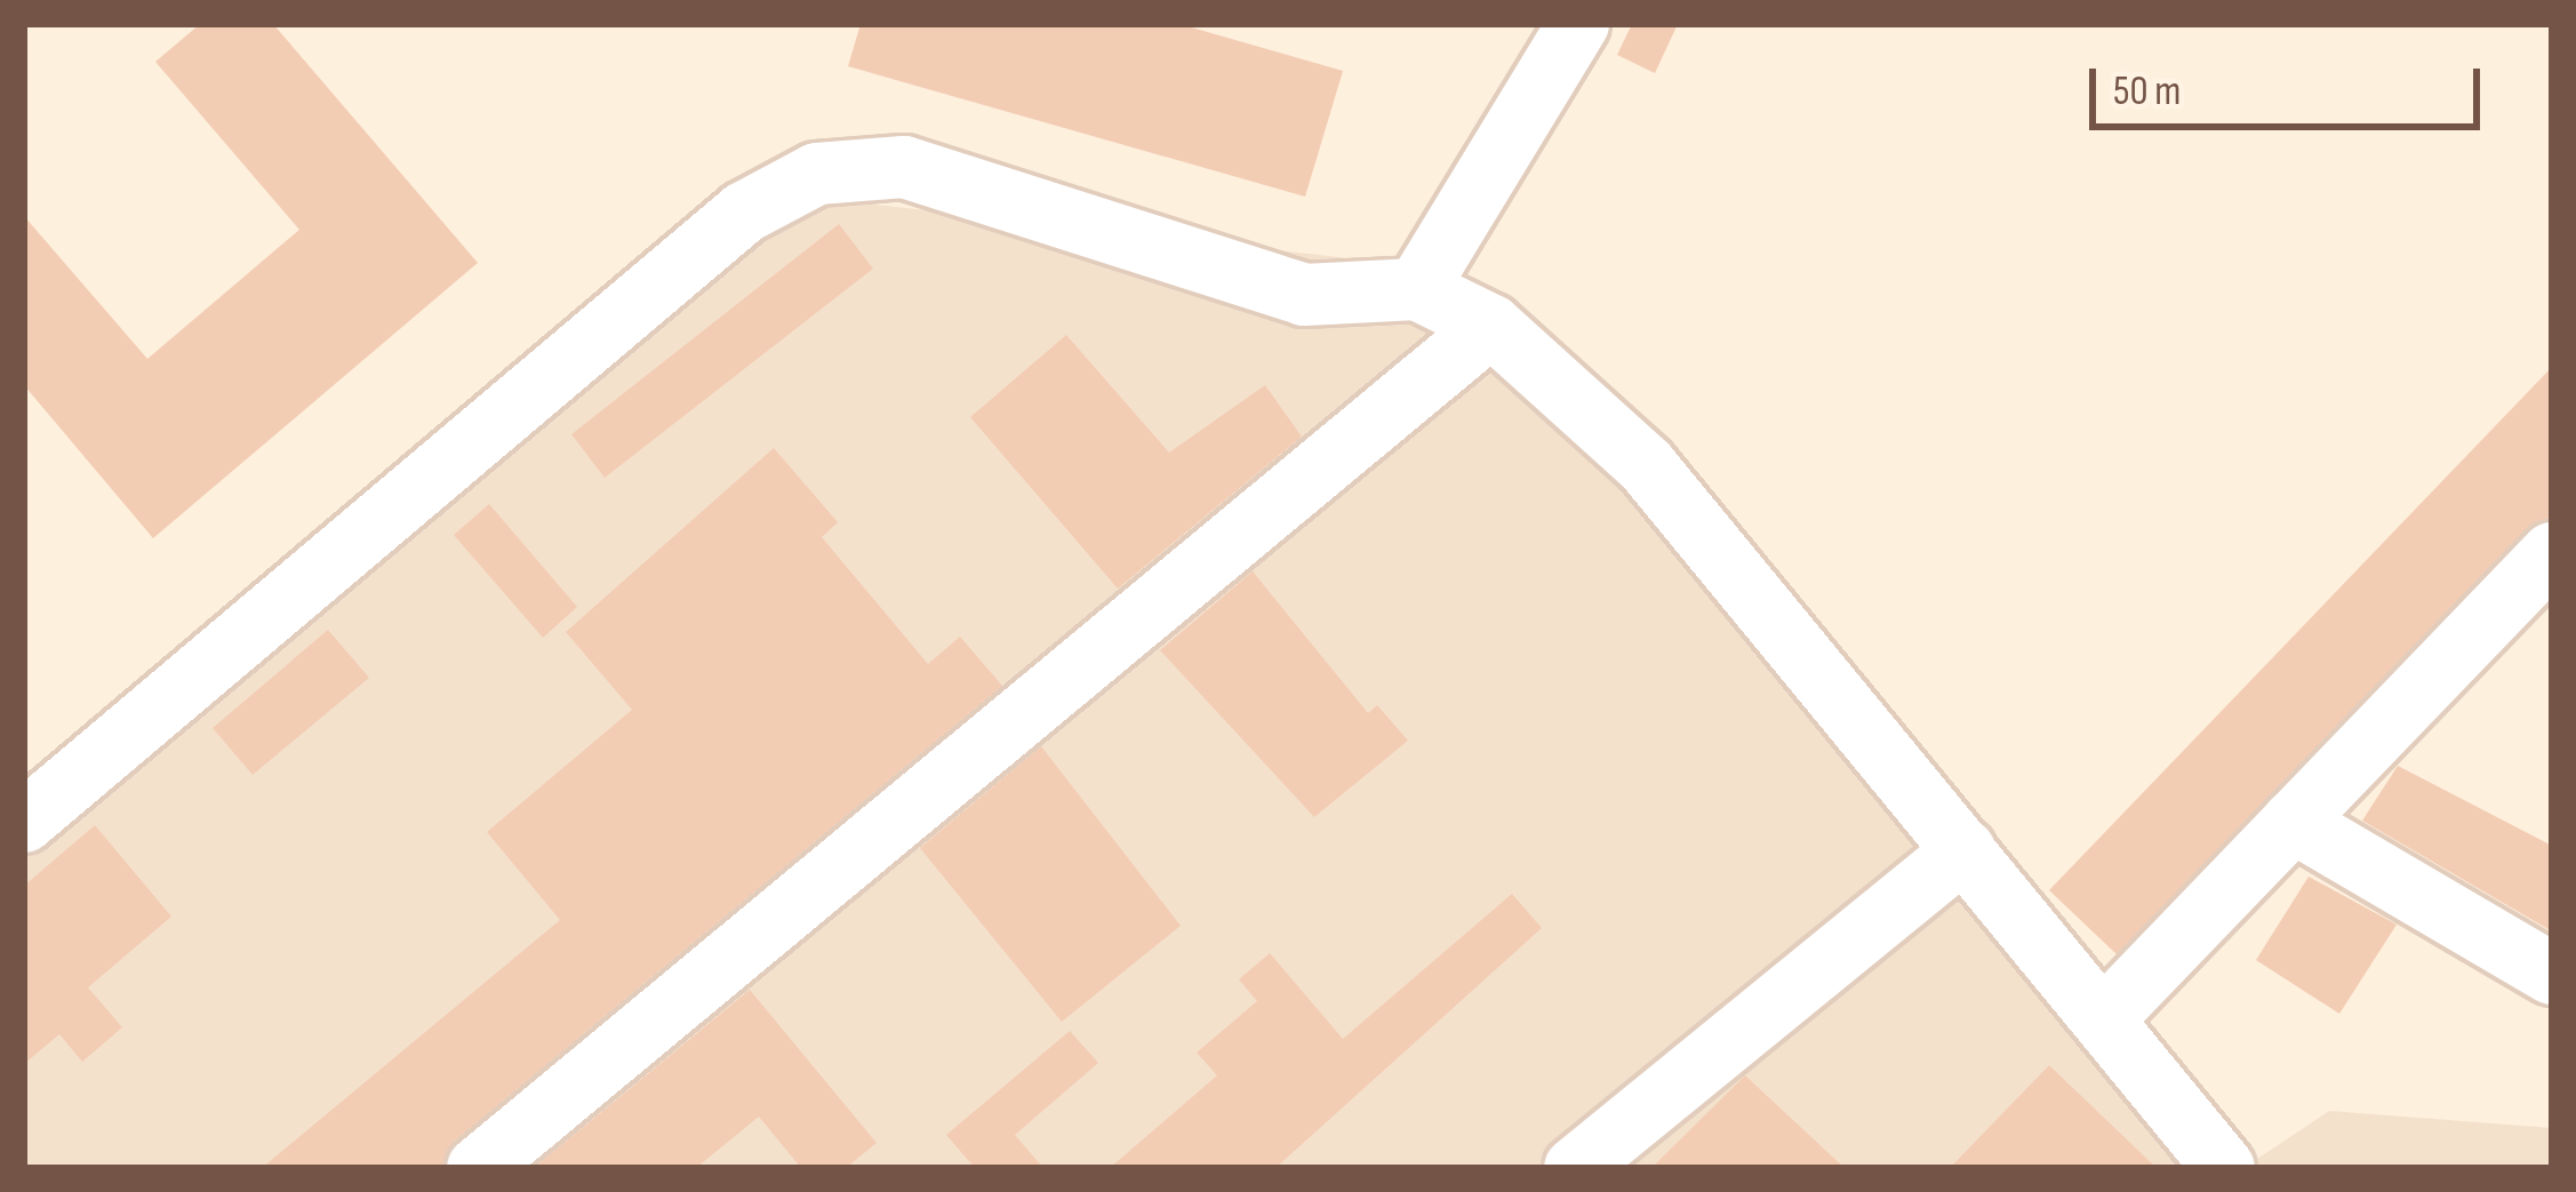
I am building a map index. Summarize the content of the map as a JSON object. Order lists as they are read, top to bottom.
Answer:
{
  "scale_bar": "50 m"
}
